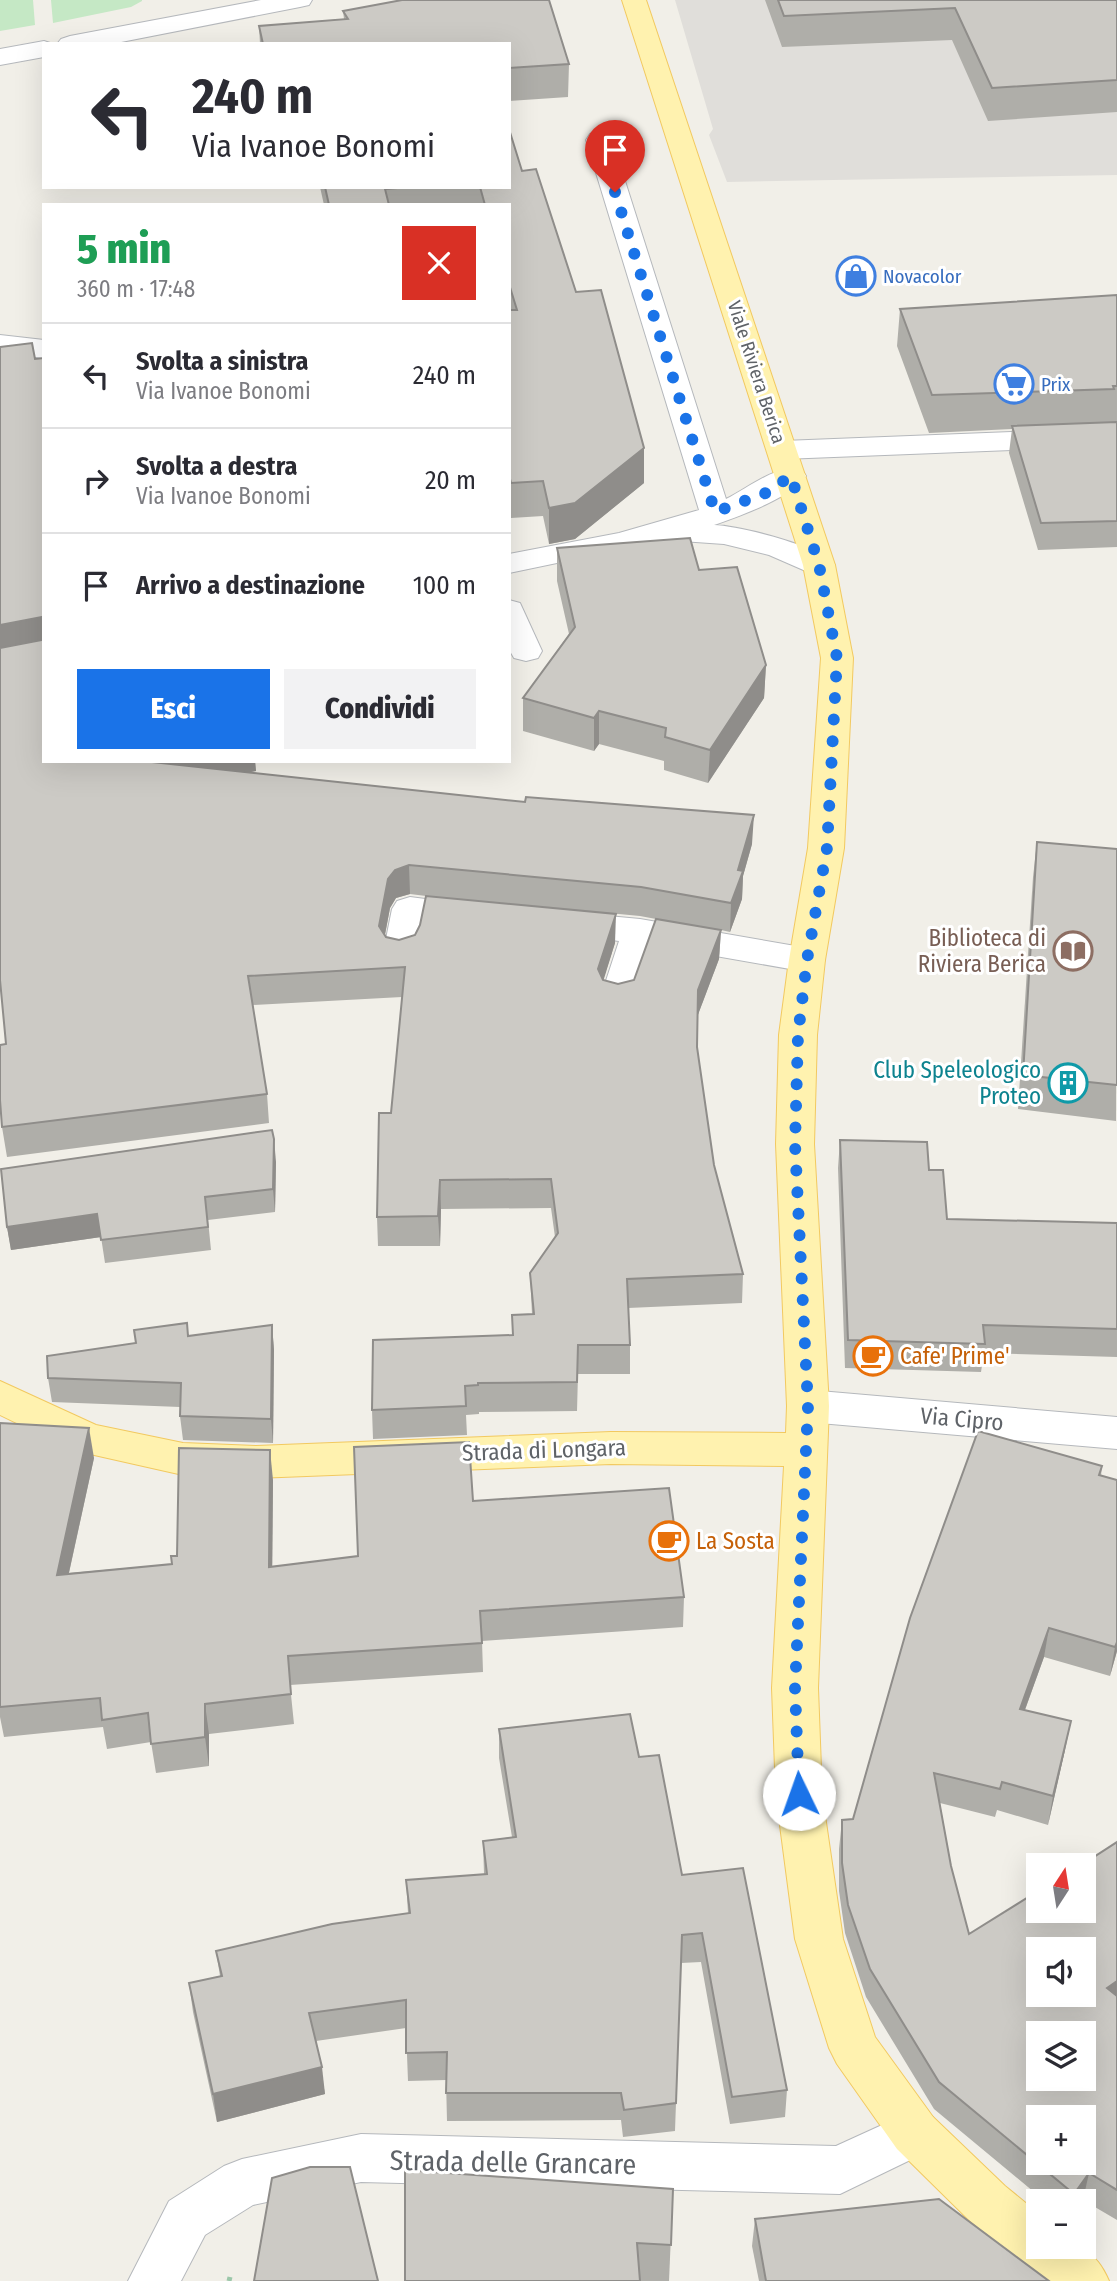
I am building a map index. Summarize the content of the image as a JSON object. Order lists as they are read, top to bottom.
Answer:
{
  "streets": {
    "main road": ["Viale Riviera Berica", "Strada di Longara"],
    "street": ["Via Cipro", "Strada delle Grancare"]
  },
  "crossings": [
    ["Viale Riviera Berica", "Via Cipro"],
    ["Viale Riviera Berica", "Strada di Longara"],
    ["Viale Riviera Berica", "Strada delle Grancare"],
    ["Via Cipro", "Strada di Longara"]
  ],
  "places": {
    "shop": ["Novacolor"],
    "supermarket": ["Prix"],
    "library": ["Biblioteca di Riviera Berica"],
    "building": ["Club Speleologico Proteo"],
    "cafe": ["Cafe' Prime'", "La Sosta"]
  },
  "north": "top",
  "page": {
    "turn": ["240 m", "Via Ivanoe Bonomi"],
    "heading": ["5 min", "360 m · 17:48"],
    "list": [
      {
        "name": "Svolta a sinistra",
        "note": "Via Ivanoe Bonomi",
        "value": "240 m"
      },
      {
        "name": "Svolta a destra",
        "note": "Via Ivanoe Bonomi",
        "value": "20 m"
      },
      {
        "name": "Arrivo a destinazione",
        "value": "100 m"
      }
    ],
    "buttons": ["Esci", "Condividi"],
    "map_buttons": ["+", "−"]
  }
}
